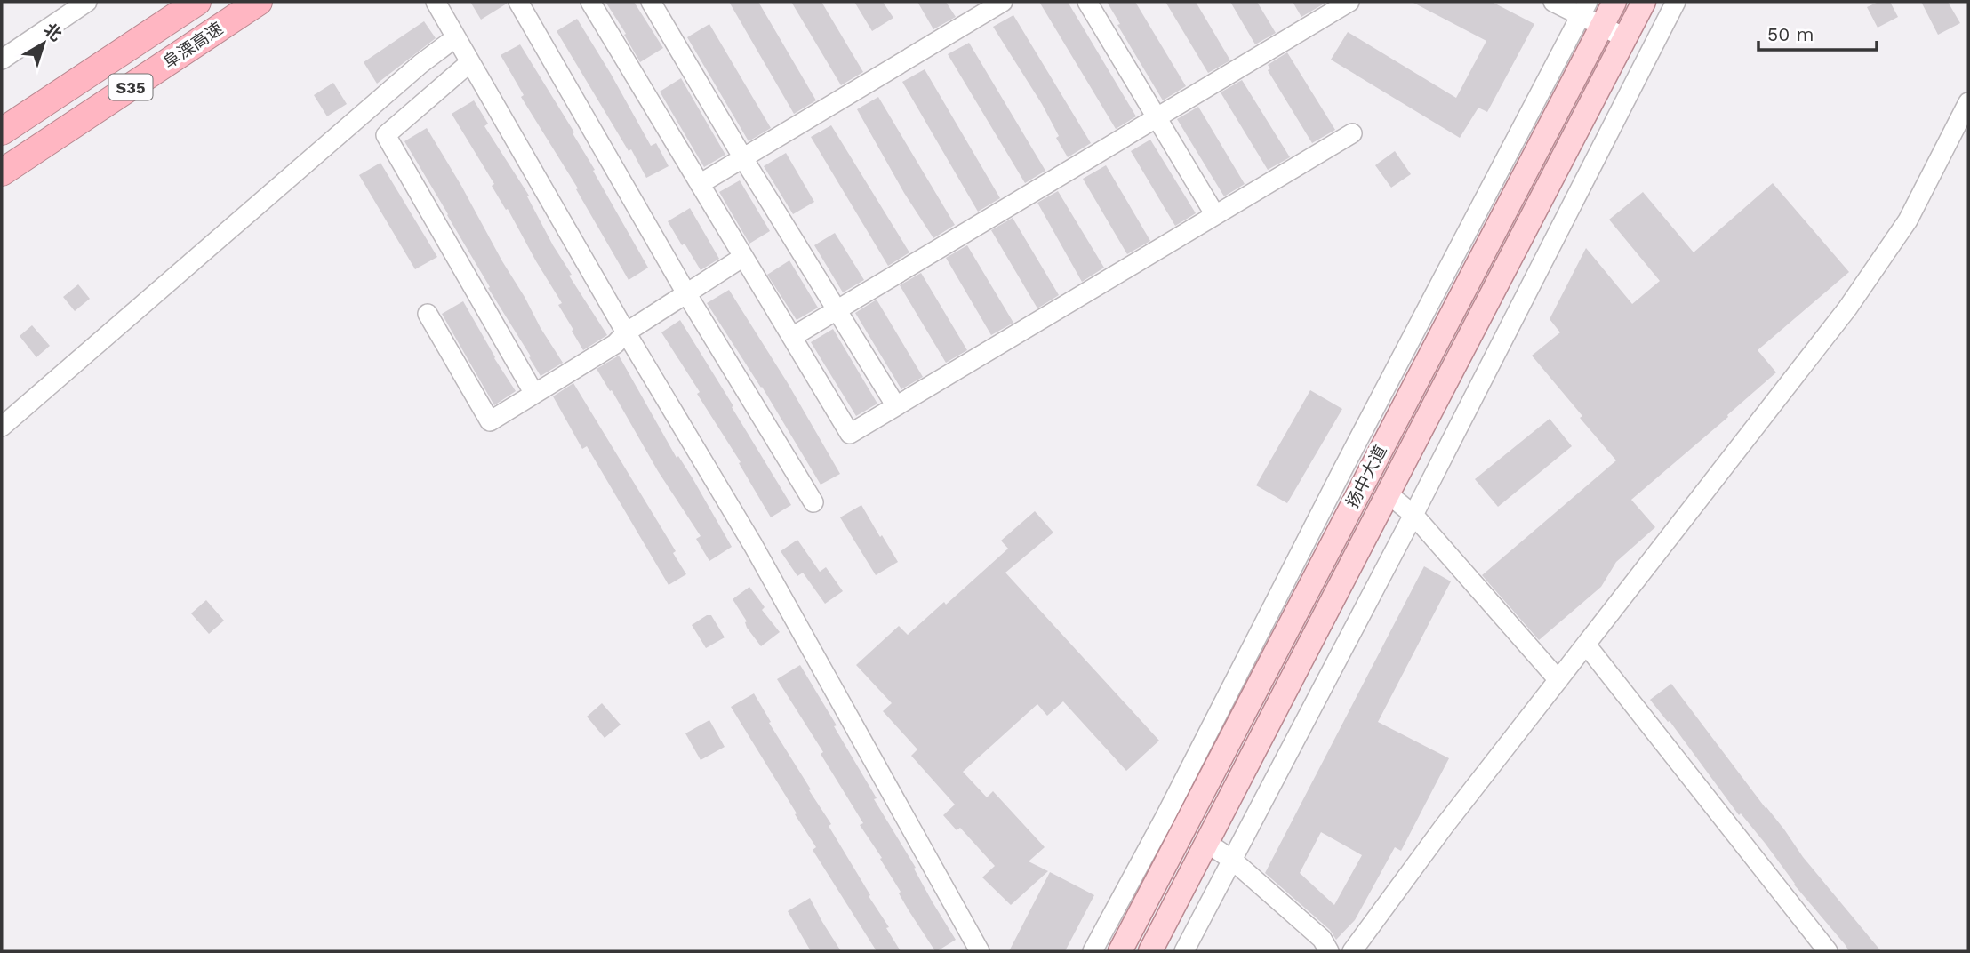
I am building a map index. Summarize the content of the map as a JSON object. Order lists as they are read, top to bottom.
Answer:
{
  "streets": {
    "highway": ["阜溧高速", "S35"],
    "main road": ["扬中大道"]
  },
  "scale_bar": "50 m",
  "north": "top right"
}
